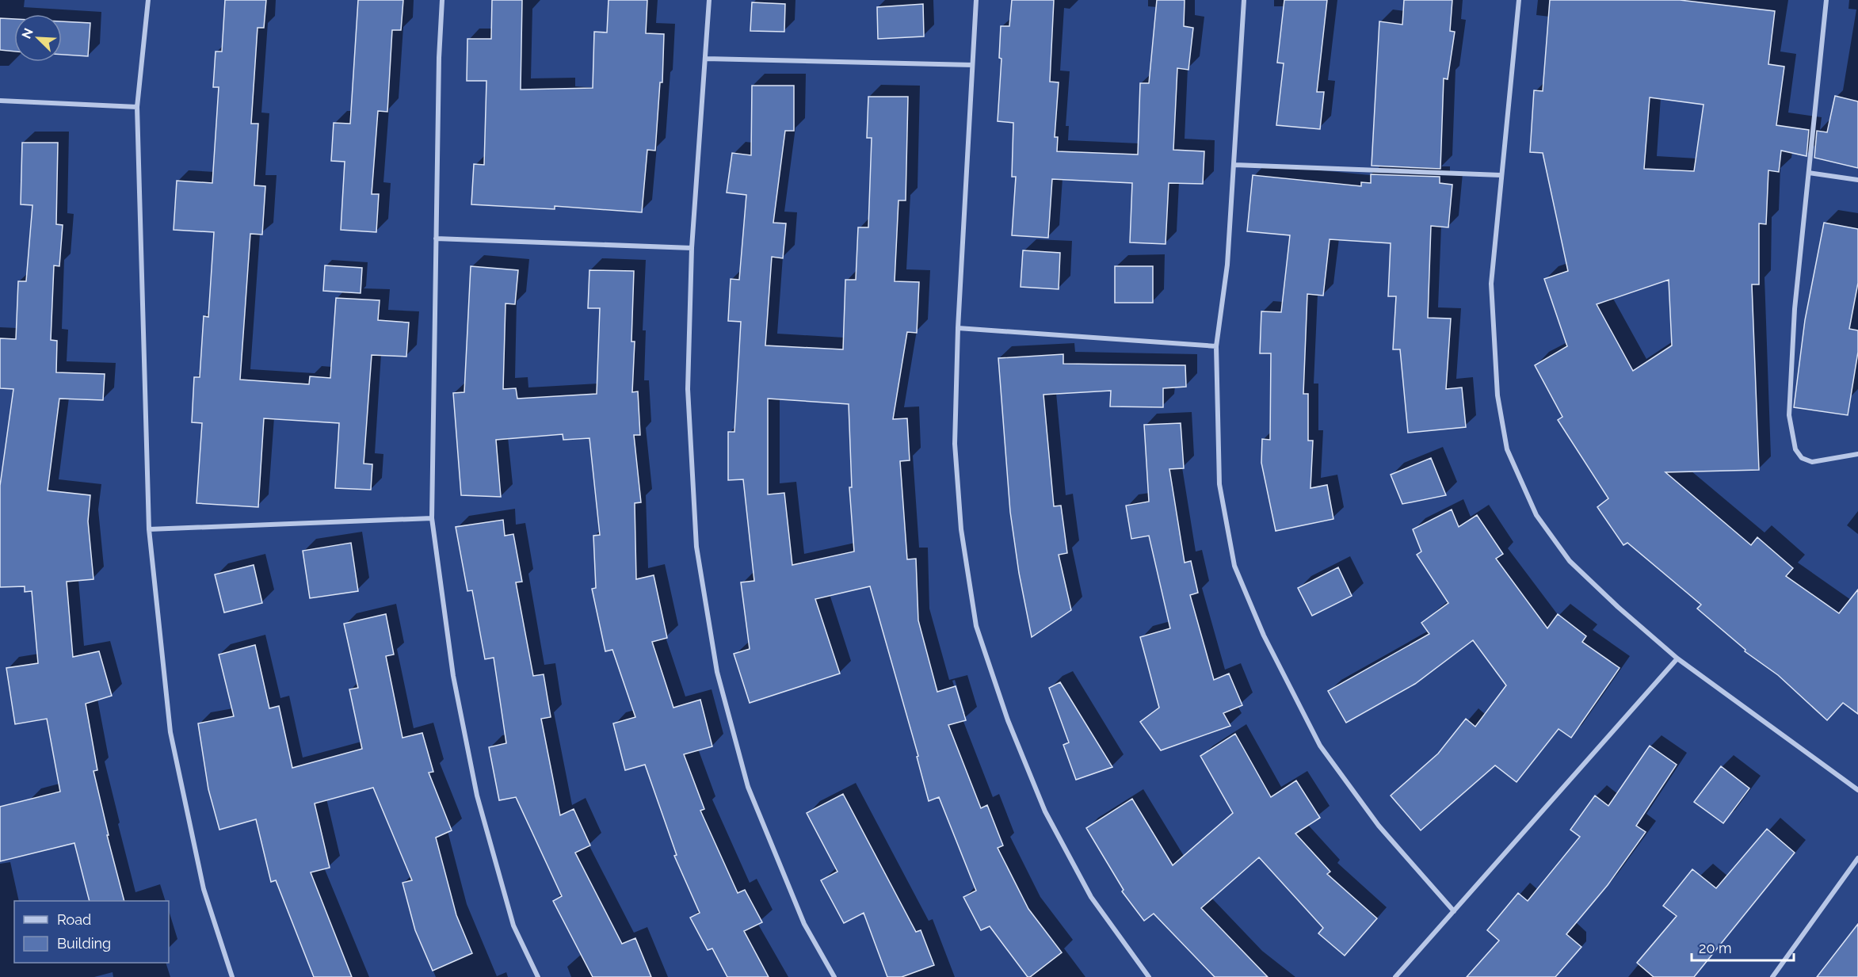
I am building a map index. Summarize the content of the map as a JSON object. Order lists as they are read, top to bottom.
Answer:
{
  "legend": ["Road", "Building"],
  "scale_bar": "20 m",
  "north": "top left"
}
